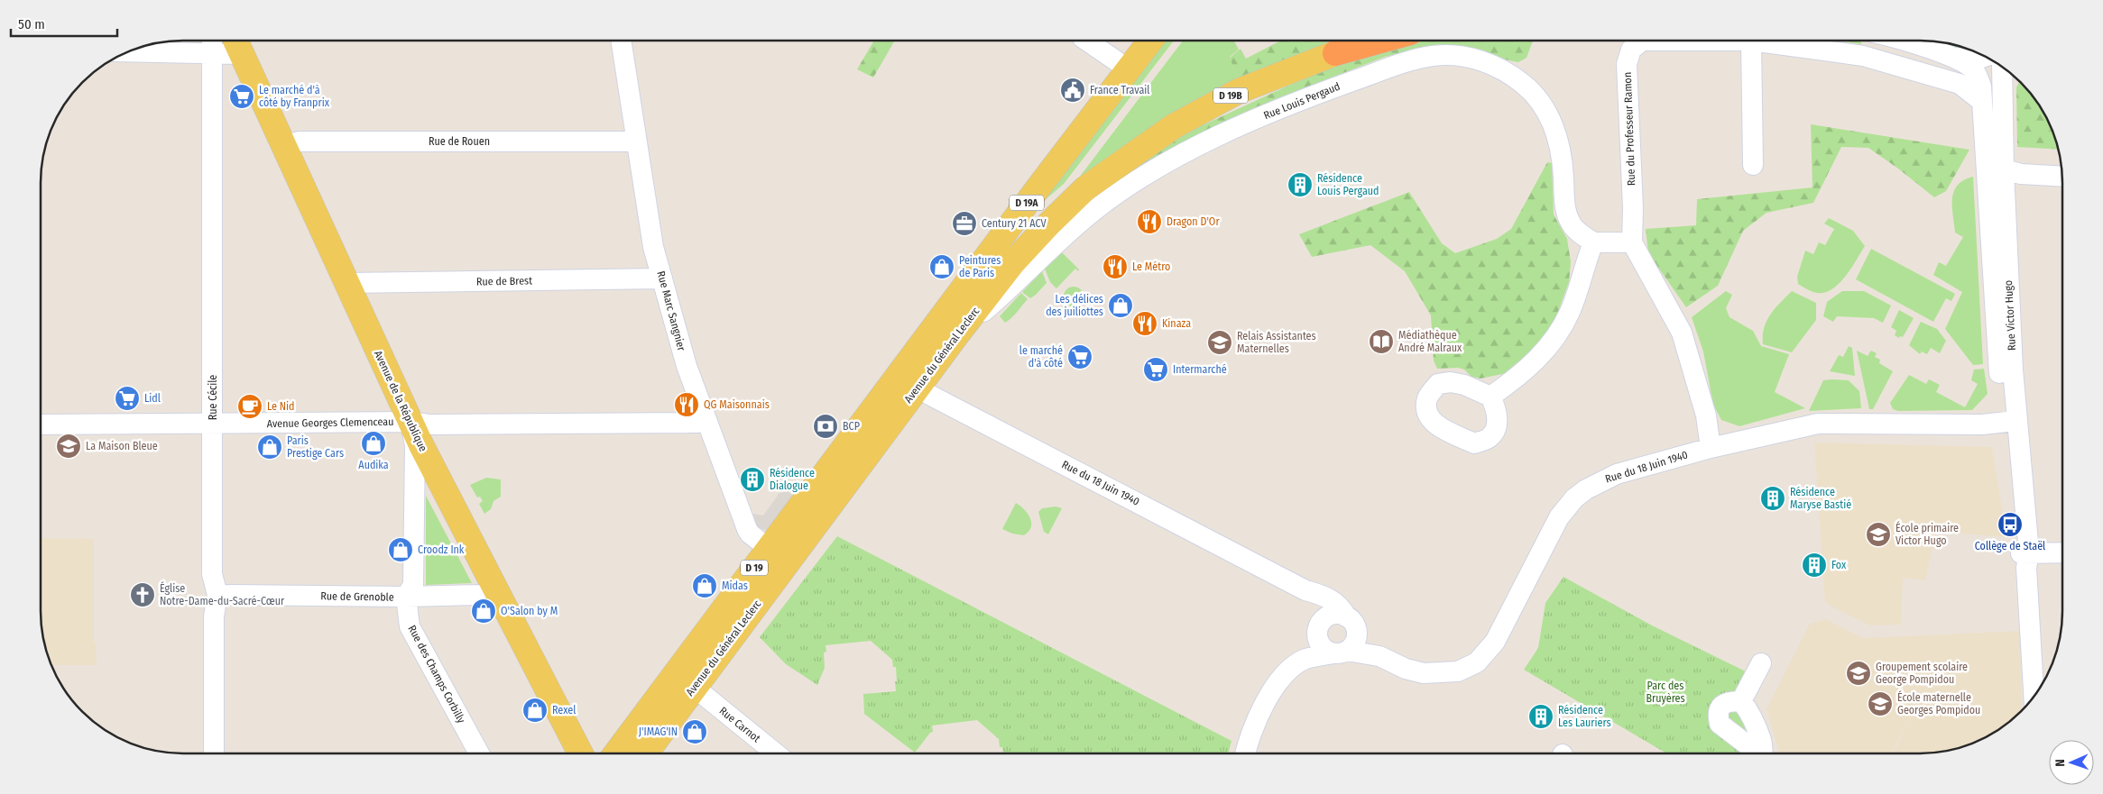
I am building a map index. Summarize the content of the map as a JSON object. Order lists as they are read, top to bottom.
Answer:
{
  "streets": {
    "main road": [
      "D 19B",
      "D 19A",
      "Avenue du Général Leclerc",
      "Avenue de la République",
      "D 19"
    ],
    "street": [
      "Rue Louis Pergaud",
      "Rue du Professeur Ramon",
      "Rue de Rouen",
      "Rue de Brest",
      "Rue Marc Sangnier",
      "Rue Victor Hugo",
      "Rue Cécile",
      "Avenue Georges Clemenceau",
      "Rue du 18 Juin 1940",
      "Rue de Grenoble",
      "Rue des Champs Corbilly",
      "Rue Carnot"
    ]
  },
  "crossings": [
    ["D 19B", "Avenue du Général Leclerc"],
    ["Rue Louis Pergaud", "Avenue du Général Leclerc"],
    ["Rue de Rouen", "Rue Marc Sangnier"],
    ["Rue de Rouen", "Avenue de la République"],
    ["Rue de Brest", "Rue Marc Sangnier"],
    ["Rue de Brest", "Avenue de la République"],
    ["Rue Marc Sangnier", "Avenue du Général Leclerc"],
    ["Rue Marc Sangnier", "Avenue Georges Clemenceau"],
    ["Rue Victor Hugo", "Rue du 18 Juin 1940"],
    ["Avenue du Général Leclerc", "Rue du 18 Juin 1940"],
    ["Avenue du Général Leclerc", "Rue Carnot"],
    ["Rue Cécile", "Avenue Georges Clemenceau"],
    ["Rue Cécile", "Rue de Grenoble"],
    ["Avenue de la République", "Avenue Georges Clemenceau"],
    ["Avenue de la République", "Rue de Grenoble"],
    ["Avenue de la République", "Rue des Champs Corbilly"],
    ["Avenue Georges Clemenceau", "Rue des Champs Corbilly"],
    ["Rue de Grenoble", "Rue des Champs Corbilly"]
  ],
  "parks": ["Parc des Bruyères"],
  "places": {
    "public building": ["France Travail"],
    "supermarket": [
      "Le marché d'à côté by Franprix",
      "le marché d'à côté",
      "Intermarché",
      "Lidl"
    ],
    "building": [
      "Résidence Louis Pergaud",
      "Résidence Dialogue",
      "Résidence Maryse Bastié",
      "Fox",
      "Résidence Les Lauriers"
    ],
    "restaurant": [
      "Dragon D'Or",
      "Le Métro",
      "Kinaza",
      "QG Maisonnais"
    ],
    "office": ["Century 21 ACV"],
    "shop": [
      "Peintures de Paris",
      "Les délices des juiliottes",
      "Audika",
      "Paris Prestige Cars",
      "Croodz Ink",
      "Midas",
      "O'Salon by M",
      "Rexel",
      "J'IMAG'IN"
    ],
    "library": ["Médiathèque André Malraux"],
    "school or university": [
      "Relais Assistantes Maternelles",
      "La Maison Bleue",
      "École primaire Victor Hugo",
      "Groupement scolaire George Pompidou",
      "École maternelle Georges Pompidou"
    ],
    "cafe": ["Le Nid"],
    "bank": ["BCP"],
    "bus stop": ["Collège de Staël"],
    "church": ["Église Notre-Dame-du-Sacré-Cœur"]
  },
  "scale_bar": "50 m",
  "north": "left"
}
